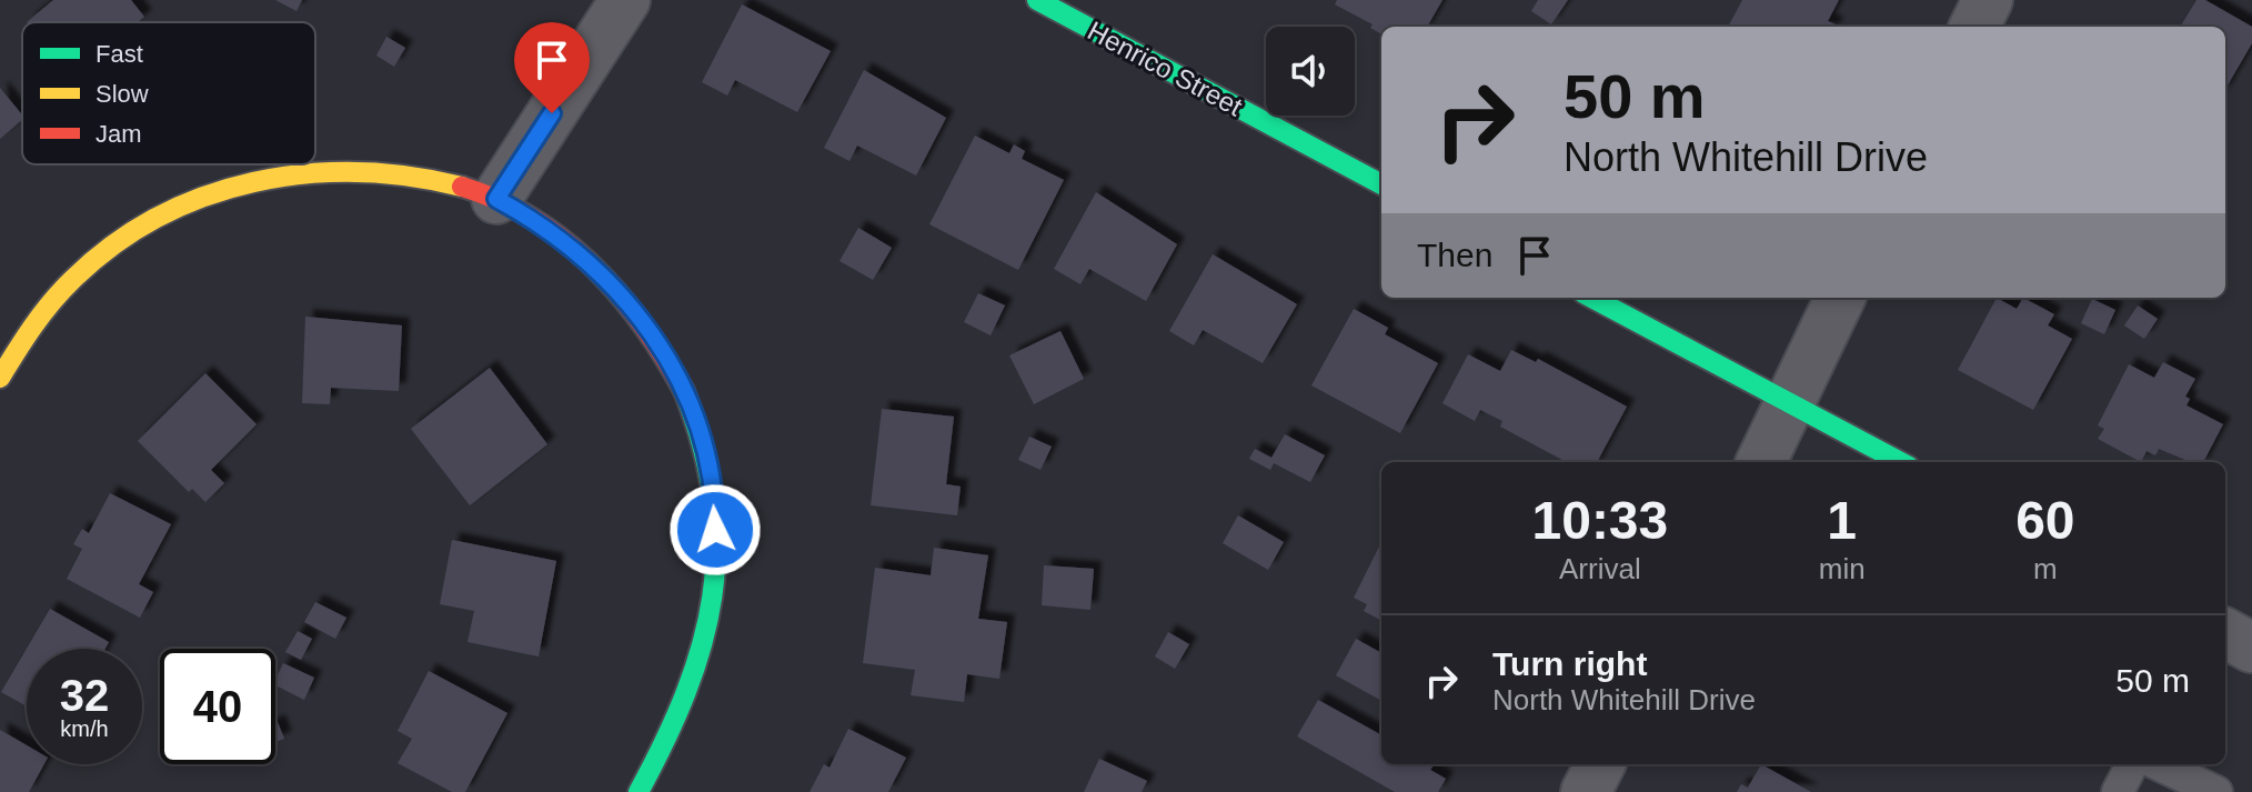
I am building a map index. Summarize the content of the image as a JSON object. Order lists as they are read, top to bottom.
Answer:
{
  "streets": {
    "street": ["Henrico Street"]
  },
  "legend": ["Fast", "Slow", "Jam"],
  "page": {
    "turn": ["50 m", "North Whitehill Drive"],
    "then": "Then",
    "eta": [
      "10:33",
      "Arrival",
      "1",
      "min",
      "60",
      "m"
    ],
    "list": [
      {
        "name": "Turn right",
        "note": "North Whitehill Drive",
        "value": "50 m"
      }
    ],
    "speed": "32 km/h",
    "limit": "40"
  }
}
